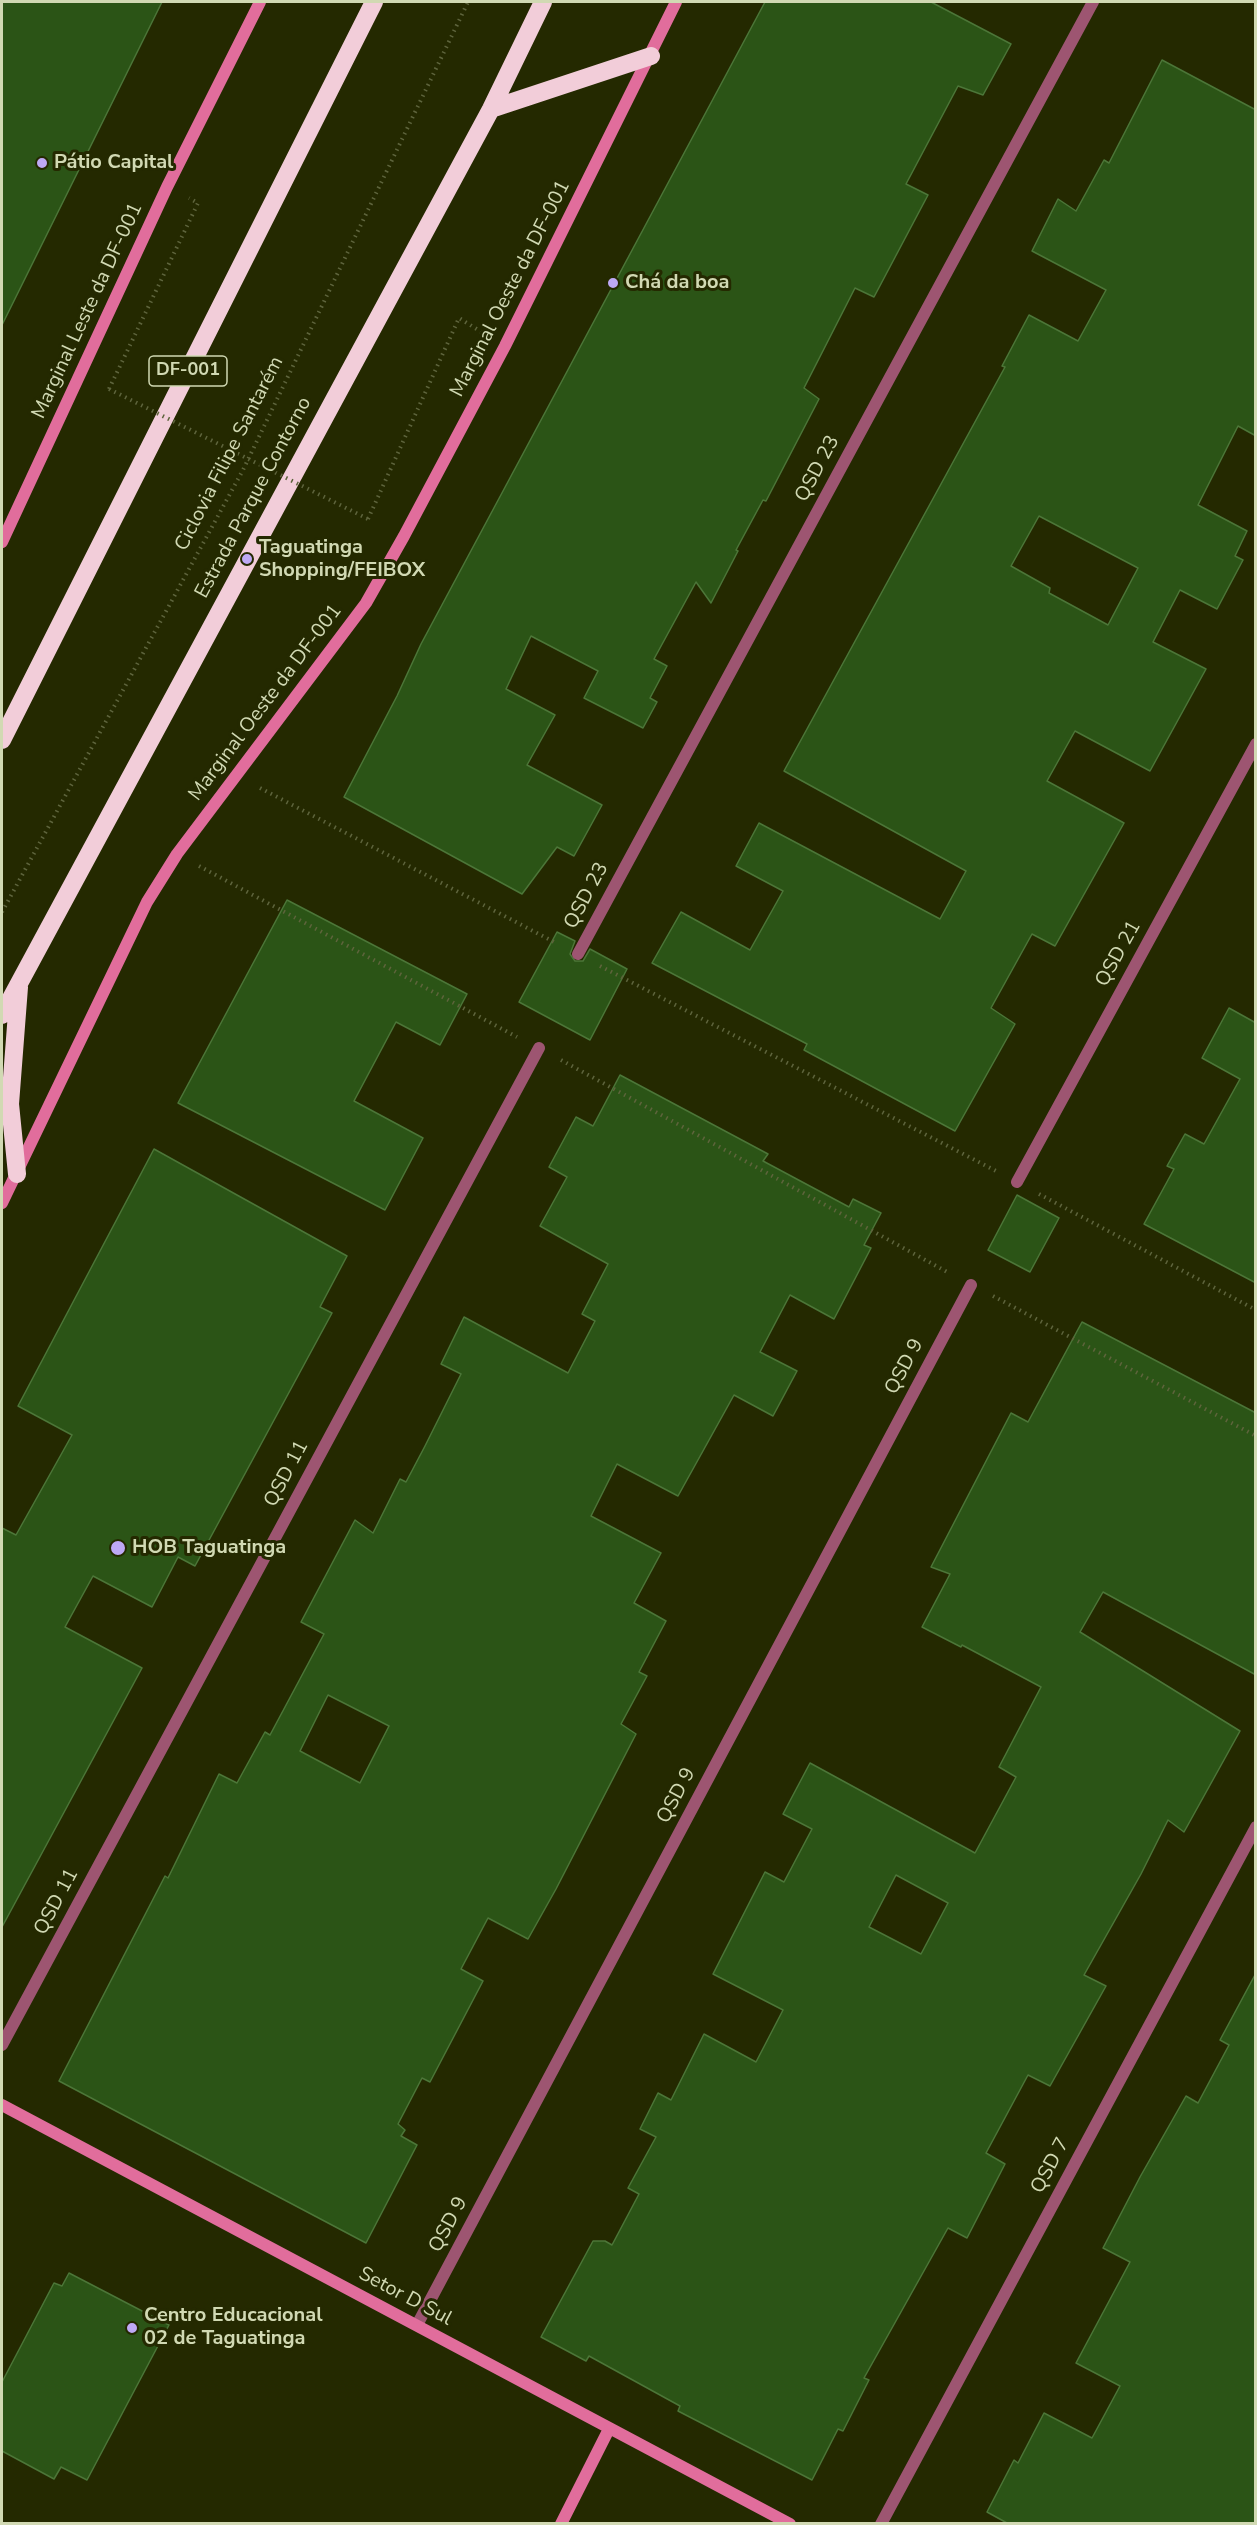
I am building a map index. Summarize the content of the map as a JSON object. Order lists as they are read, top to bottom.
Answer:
{
  "streets": {
    "highway": ["DF-001", "Estrada Parque Contorno"],
    "main road": ["Marginal Oeste da DF-001", "Marginal Leste da DF-001", "Setor D Sul"],
    "street": [
      "QSD 23",
      "QSD 21",
      "QSD 9",
      "QSD 11",
      "QSD 7"
    ],
    "path": ["Ciclovia Filipe Santarém"]
  },
  "crossings": [
    ["QSD 9", "Setor D Sul"]
  ],
  "places": [
    "Pátio Capital",
    "Chá da boa",
    "Taguatinga Shopping/FEIBOX",
    "HOB Taguatinga",
    "Centro Educacional 02 de Taguatinga"
  ]
}
